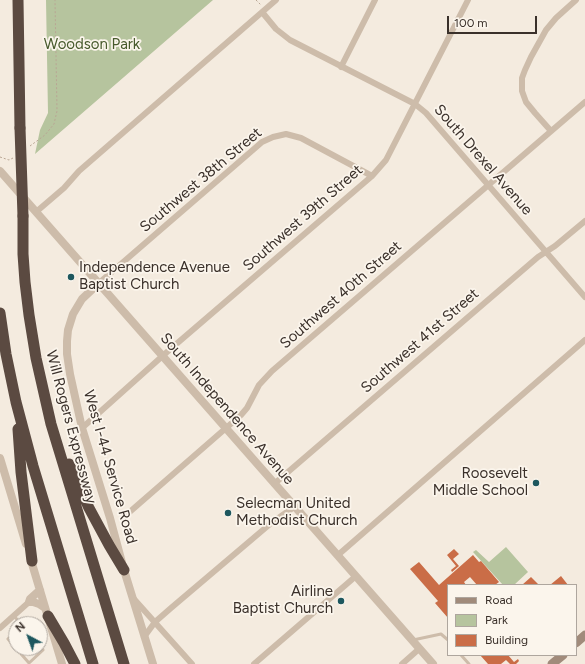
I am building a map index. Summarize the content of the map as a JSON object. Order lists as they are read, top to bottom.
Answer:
{
  "streets": {
    "highway": ["Will Rogers Expressway"],
    "street": [
      "South Drexel Avenue",
      "Southwest 38th Street",
      "Southwest 39th Street",
      "Southwest 40th Street",
      "Southwest 41st Street",
      "South Independence Avenue",
      "West I-44 Service Road"
    ]
  },
  "crossings": [
    ["South Drexel Avenue", "Southwest 39th Street"],
    ["South Drexel Avenue", "Southwest 40th Street"],
    ["South Drexel Avenue", "Southwest 41st Street"],
    ["Southwest 38th Street", "Southwest 39th Street"],
    ["Southwest 38th Street", "South Independence Avenue"],
    ["Southwest 38th Street", "West I-44 Service Road"],
    ["Southwest 39th Street", "South Independence Avenue"],
    ["Southwest 39th Street", "West I-44 Service Road"],
    ["Southwest 40th Street", "South Independence Avenue"],
    ["Southwest 41st Street", "South Independence Avenue"],
    ["South Independence Avenue", "West I-44 Service Road"]
  ],
  "parks": ["Woodson Park"],
  "places": [
    "Independence Avenue Baptist Church",
    "Roosevelt Middle School",
    "Selecman United Methodist Church",
    "Airline Baptist Church"
  ],
  "legend": ["Road", "Park", "Building"],
  "scale_bar": "100 m",
  "north": "top left"
}
